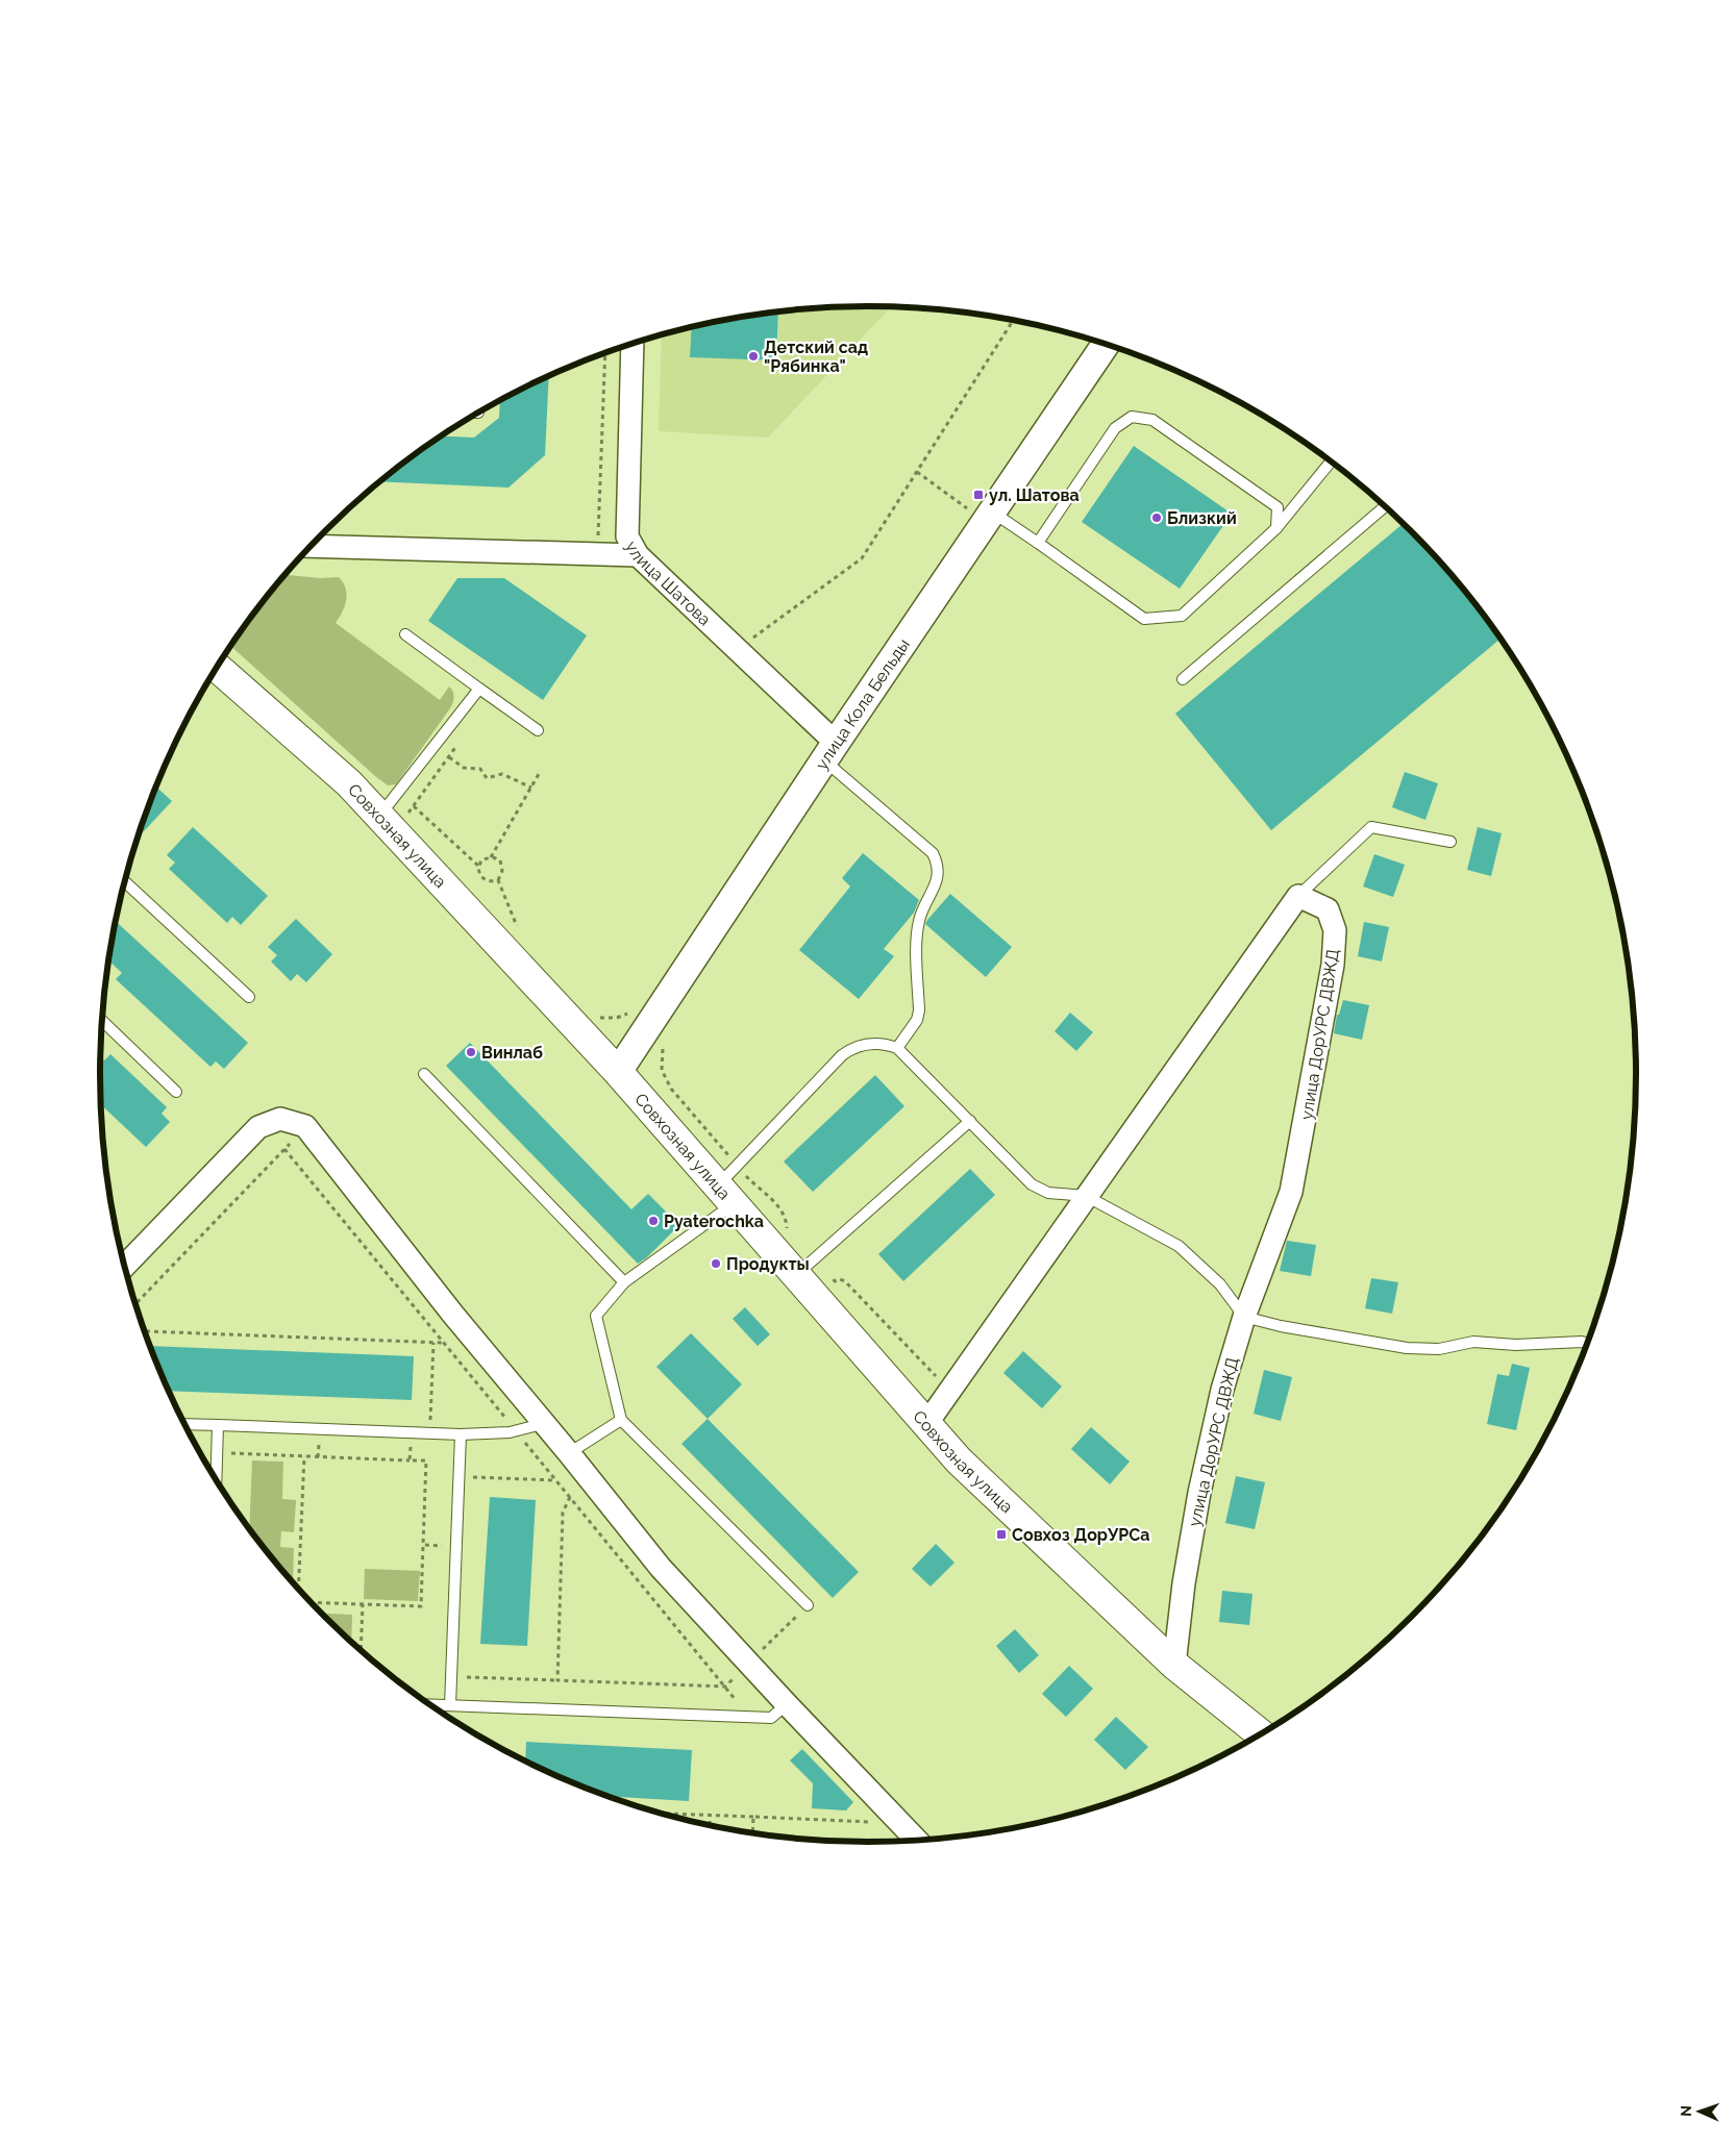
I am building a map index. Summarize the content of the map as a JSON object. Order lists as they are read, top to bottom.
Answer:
{
  "streets": {
    "main road": ["Совхозная улица"],
    "street": ["улица Шатова", "улица Кола Бельды", "улица ДорУРС ДВЖД"]
  },
  "crossings": [
    ["улица Шатова", "улица Кола Бельды"],
    ["улица Кола Бельды", "Совхозная улица"],
    ["Совхозная улица", "улица ДорУРС ДВЖД"]
  ],
  "places": {
    "other": [
      "Детский сад \"Рябинка\"",
      "Близкий",
      "Винлаб",
      "Pyaterochka",
      "Продукты"
    ],
    "transit": ["ул. Шатова", "Совхоз ДорУPCа"]
  },
  "north": "left"
}
